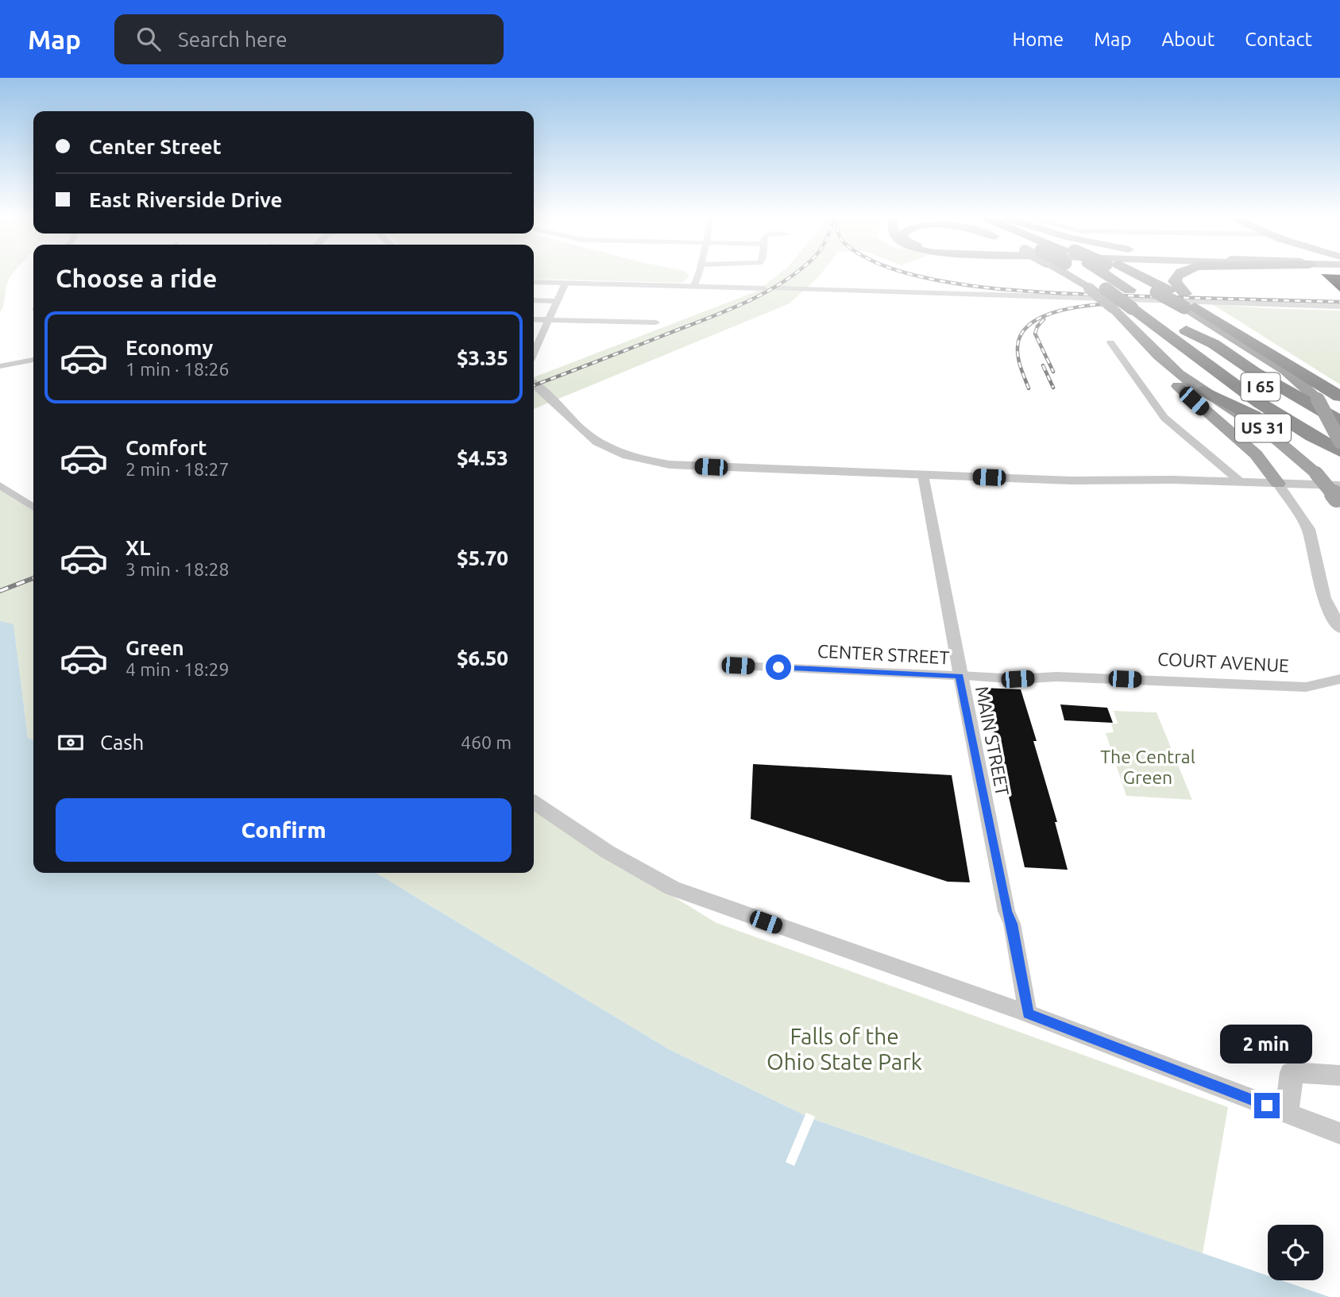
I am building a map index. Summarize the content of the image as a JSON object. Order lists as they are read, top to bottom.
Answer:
{
  "streets": {
    "highway": ["I 65"],
    "main road": ["US 31"],
    "street": ["CENTER STREET", "COURT AVENUE", "MAIN STREET"]
  },
  "crossings": [
    ["I 65", "US 31"],
    ["CENTER STREET", "COURT AVENUE"],
    ["CENTER STREET", "MAIN STREET"],
    ["COURT AVENUE", "MAIN STREET"]
  ],
  "parks": ["The Central Green", "Falls of the Ohio State Park"],
  "page": {
    "header": "Map",
    "search": "Search here",
    "nav": [
      "Home",
      "Map",
      "About",
      "Contact"
    ],
    "banner": ["Center Street", "East Riverside Drive"],
    "heading": "Choose a ride",
    "list": [
      {
        "name": "Economy",
        "note": "1 min · 18:26",
        "value": "$3.35"
      },
      {
        "name": "Comfort",
        "note": "2 min · 18:27",
        "value": "$4.53"
      },
      {
        "name": "XL",
        "note": "3 min · 18:28",
        "value": "$5.70"
      },
      {
        "name": "Green",
        "note": "4 min · 18:29",
        "value": "$6.50"
      }
    ],
    "pay": ["Cash", "460 m"],
    "buttons": "Confirm",
    "bubble": "2 min"
  }
}
